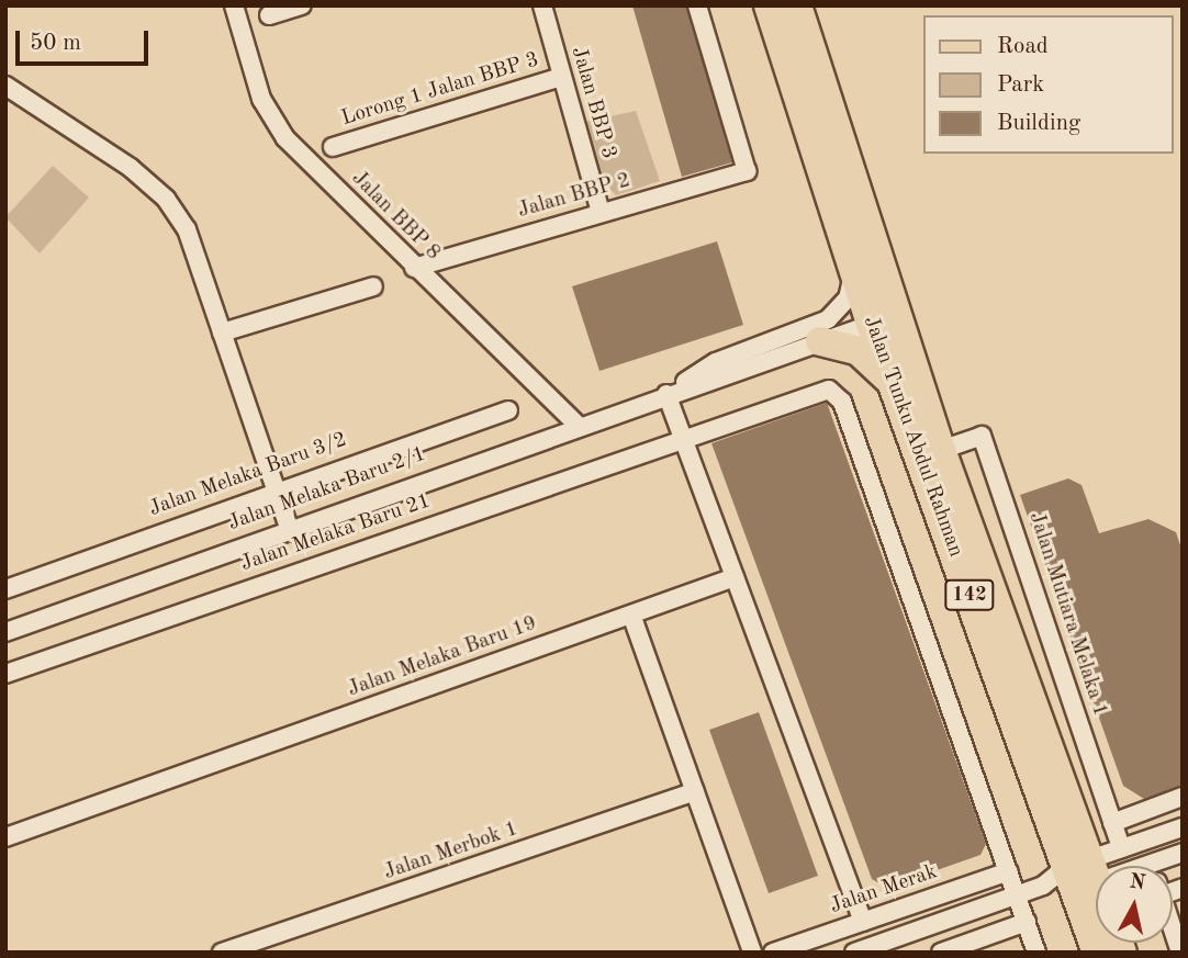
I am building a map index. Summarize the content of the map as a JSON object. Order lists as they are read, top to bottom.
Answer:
{
  "streets": {
    "main road": ["Jalan Tunku Abdul Rahman", "142"],
    "street": [
      "Lorong 1 Jalan BBP 3",
      "Jalan BBP 3",
      "Jalan BBP 2",
      "Jalan BBP 8",
      "Jalan Melaka Baru 3/2",
      "Jalan Melaka Baru 2/1",
      "Jalan Melaka Baru 21",
      "Jalan Mutiara Melaka 1",
      "Jalan Melaka Baru 19",
      "Jalan Merbok 1",
      "Jalan Merak"
    ]
  },
  "crossings": [
    ["Lorong 1 Jalan BBP 3", "Jalan BBP 3"],
    ["Jalan BBP 3", "Jalan BBP 2"],
    ["Jalan BBP 2", "Jalan BBP 8"],
    ["Jalan BBP 8", "Jalan Melaka Baru 2/1"],
    ["Jalan Tunku Abdul Rahman", "Jalan Mutiara Melaka 1"],
    ["Jalan Melaka Baru 21", "Jalan Merak"]
  ],
  "legend": ["Road", "Park", "Building"],
  "scale_bar": "50 m",
  "north": "top"
}
